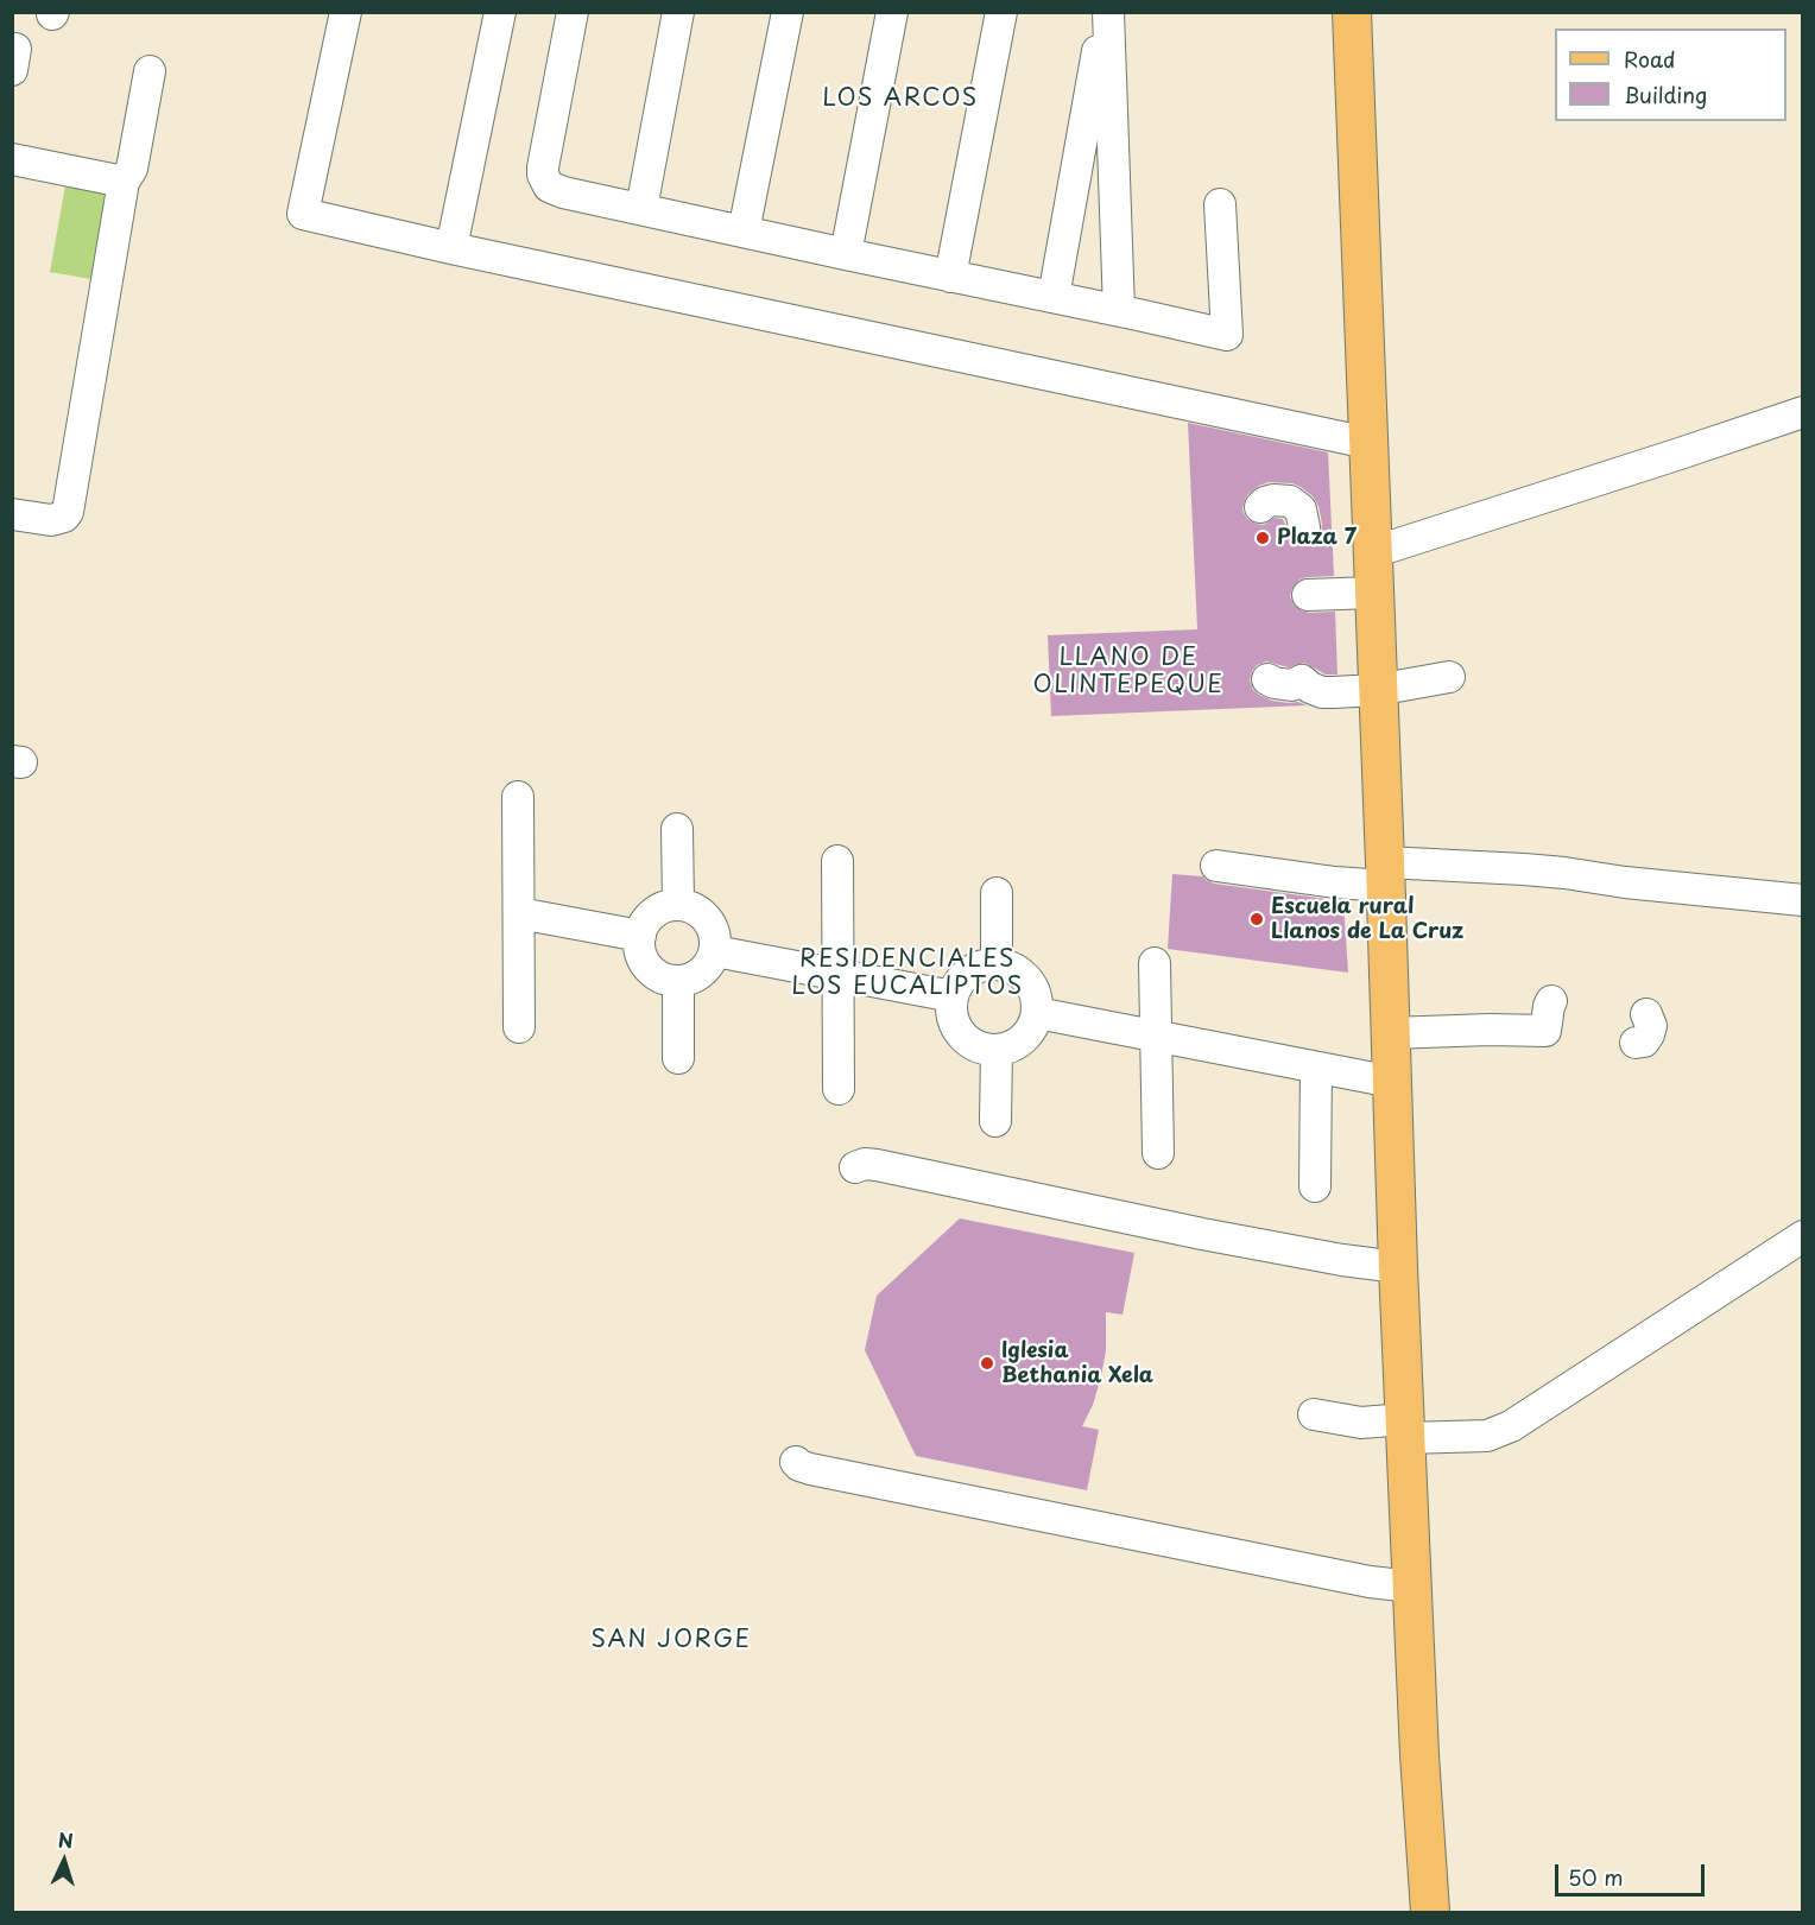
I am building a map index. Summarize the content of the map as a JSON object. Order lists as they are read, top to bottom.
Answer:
{
  "districts": [
    "LOS ARCOS",
    "LLANO DE OLINTEPEQUE",
    "RESIDENCIALES LOS EUCALIPTOS",
    "SAN JORGE"
  ],
  "places": ["Plaza 7", "Escuela rural Llanos de La Cruz", "Iglesia Bethania Xela"],
  "legend": ["Road", "Building"],
  "scale_bar": "50 m",
  "north": "top"
}
